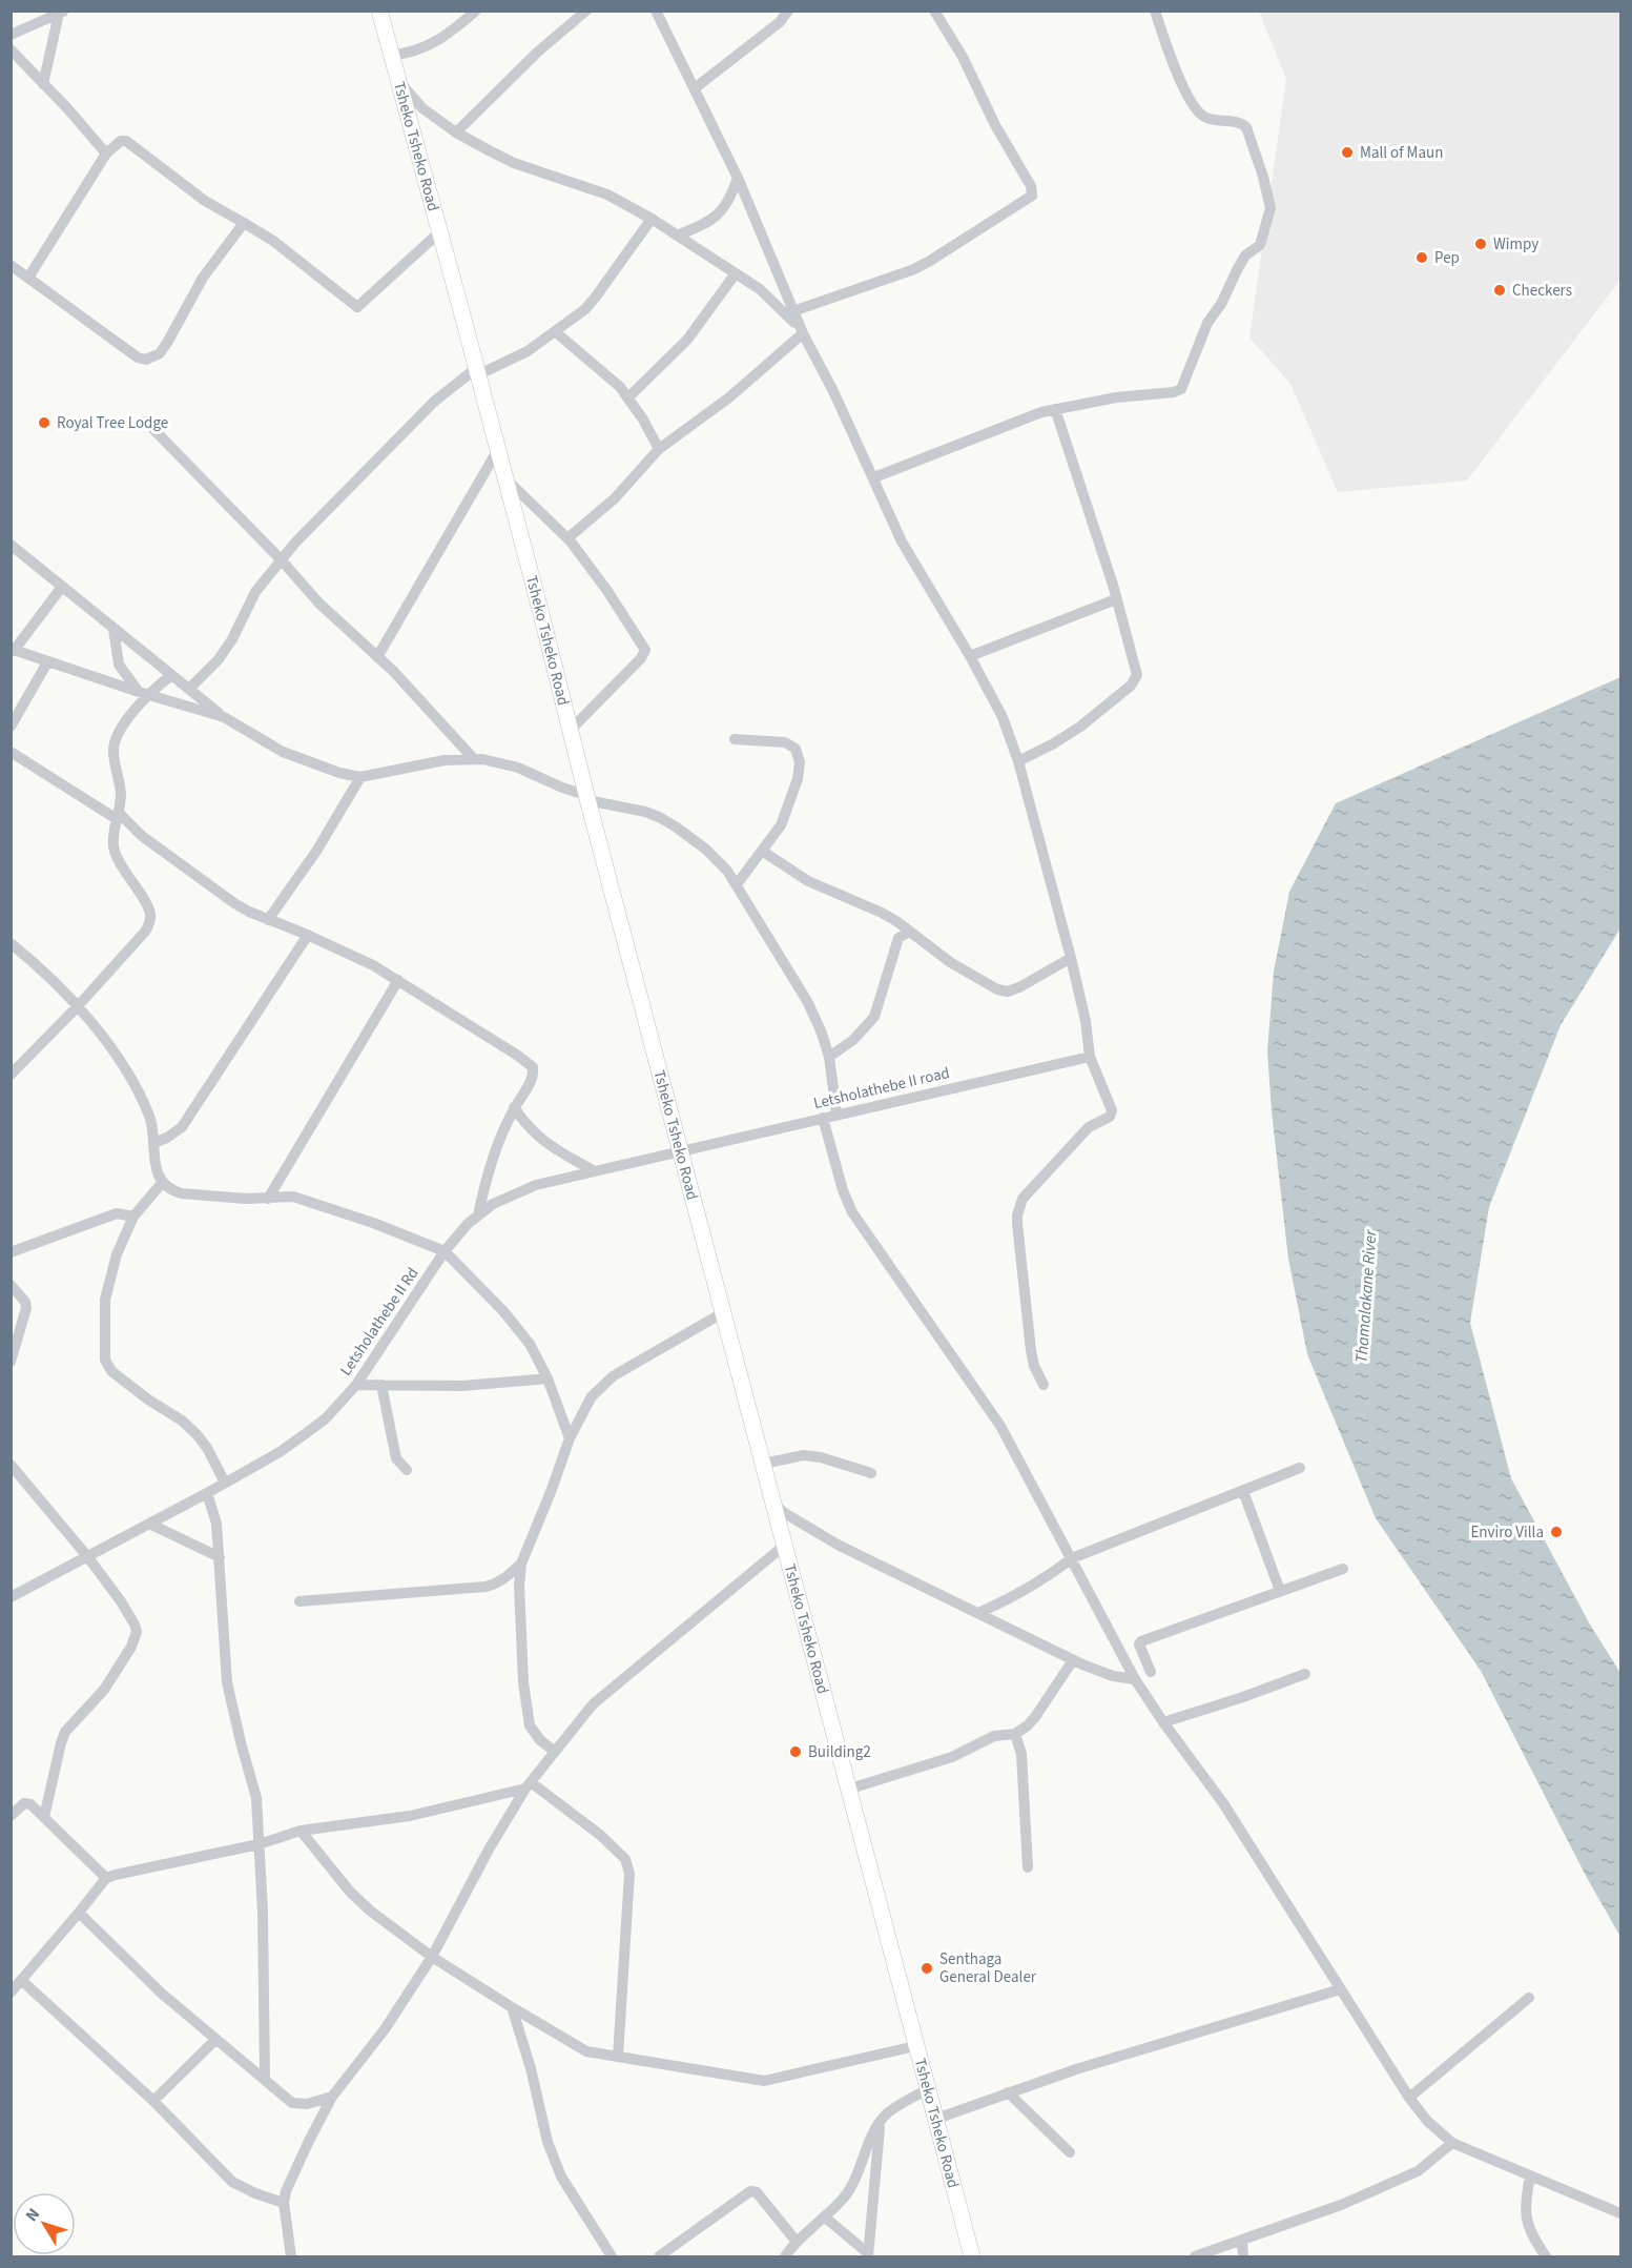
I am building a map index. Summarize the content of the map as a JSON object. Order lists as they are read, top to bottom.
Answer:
{
  "streets": {
    "highway": ["Tsheko Tsheko Road"],
    "street": ["Letsholathebe II road", "Letsholathebe II Rd"]
  },
  "crossings": [
    ["Tsheko Tsheko Road", "Letsholathebe II road"],
    ["Tsheko Tsheko Road", "Letsholathebe II Rd"],
    ["Letsholathebe II road", "Letsholathebe II Rd"]
  ],
  "water": ["Thamalakane River"],
  "places": [
    "Mall of Maun",
    "Wimpy",
    "Pep",
    "Checkers",
    "Royal Tree Lodge",
    "Enviro Villa",
    "Building2",
    "Senthaga General Dealer"
  ],
  "north": "top left"
}
